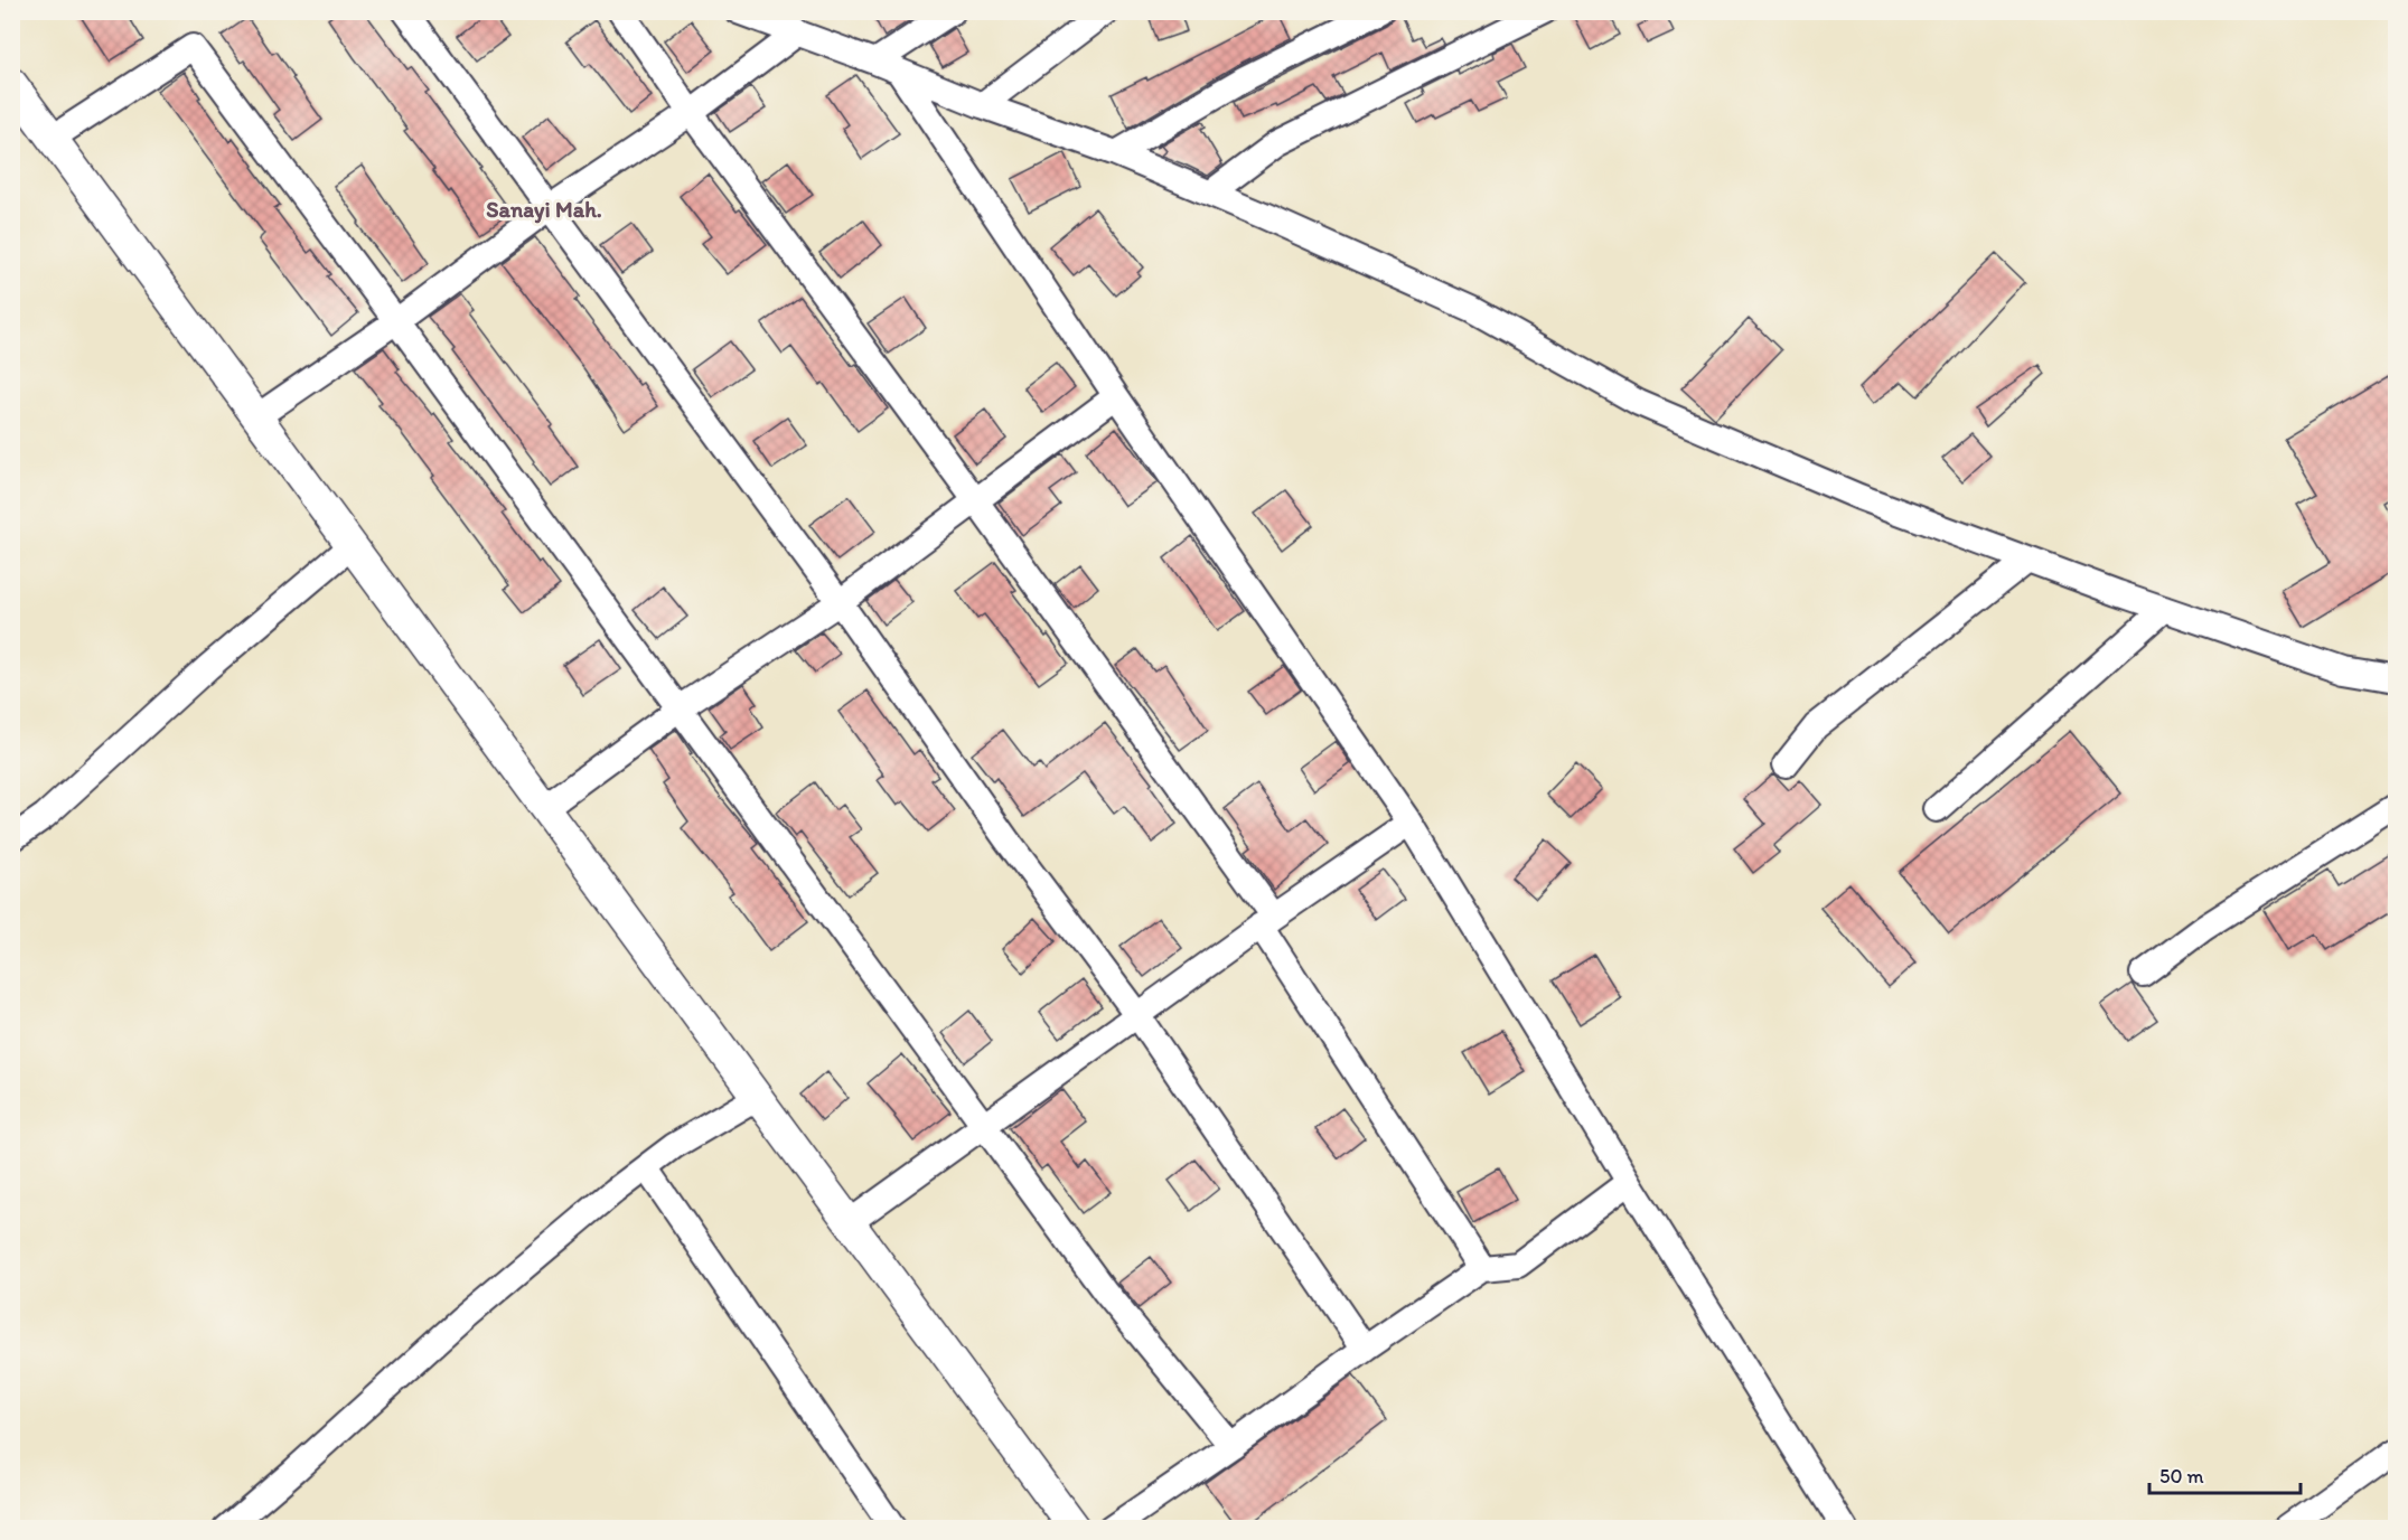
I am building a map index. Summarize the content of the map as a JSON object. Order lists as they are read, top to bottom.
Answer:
{
  "districts": ["Sanayi Mah."],
  "scale_bar": "50 m"
}
